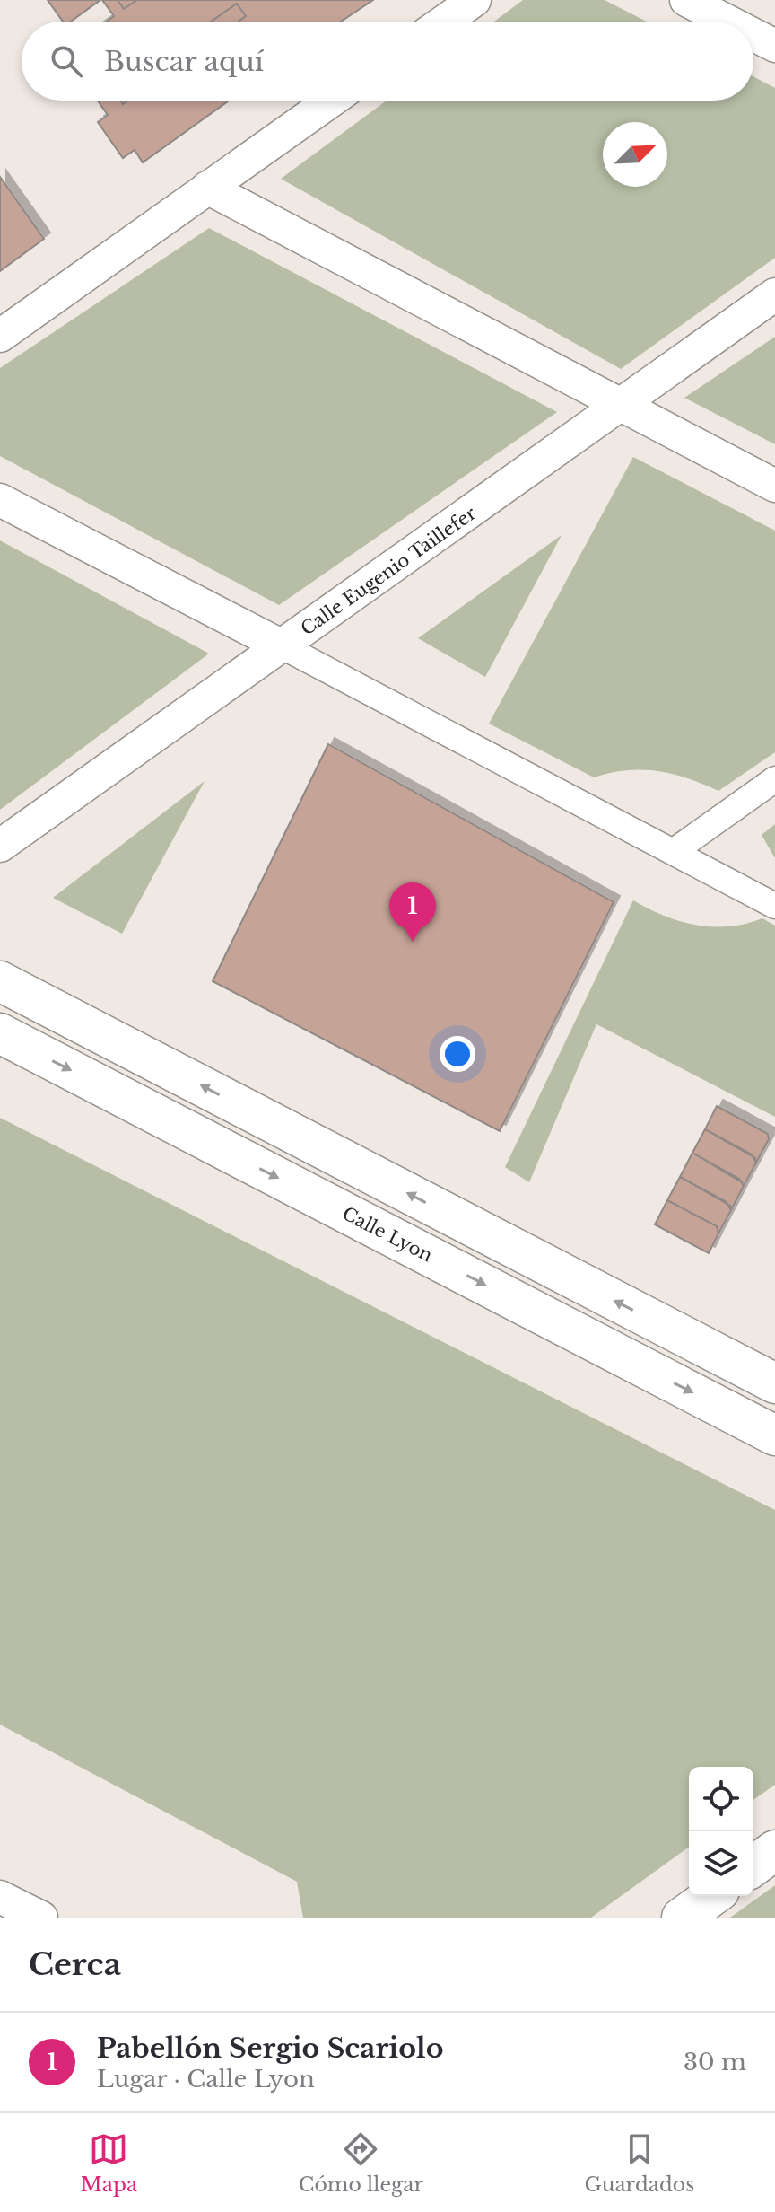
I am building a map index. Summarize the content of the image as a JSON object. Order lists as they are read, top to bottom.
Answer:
{
  "streets": {
    "street": ["Calle Eugenio Taillefer", "Calle Lyon"]
  },
  "north": "top right",
  "page": {
    "search": "Buscar aquí",
    "pins": "1",
    "heading": "Cerca",
    "list": [
      {
        "mark": "1",
        "name": "Pabellón Sergio Scariolo",
        "note": "Lugar · Calle Lyon",
        "value": "30 m"
      }
    ],
    "nav": ["Mapa", "Cómo llegar", "Guardados"]
  }
}
